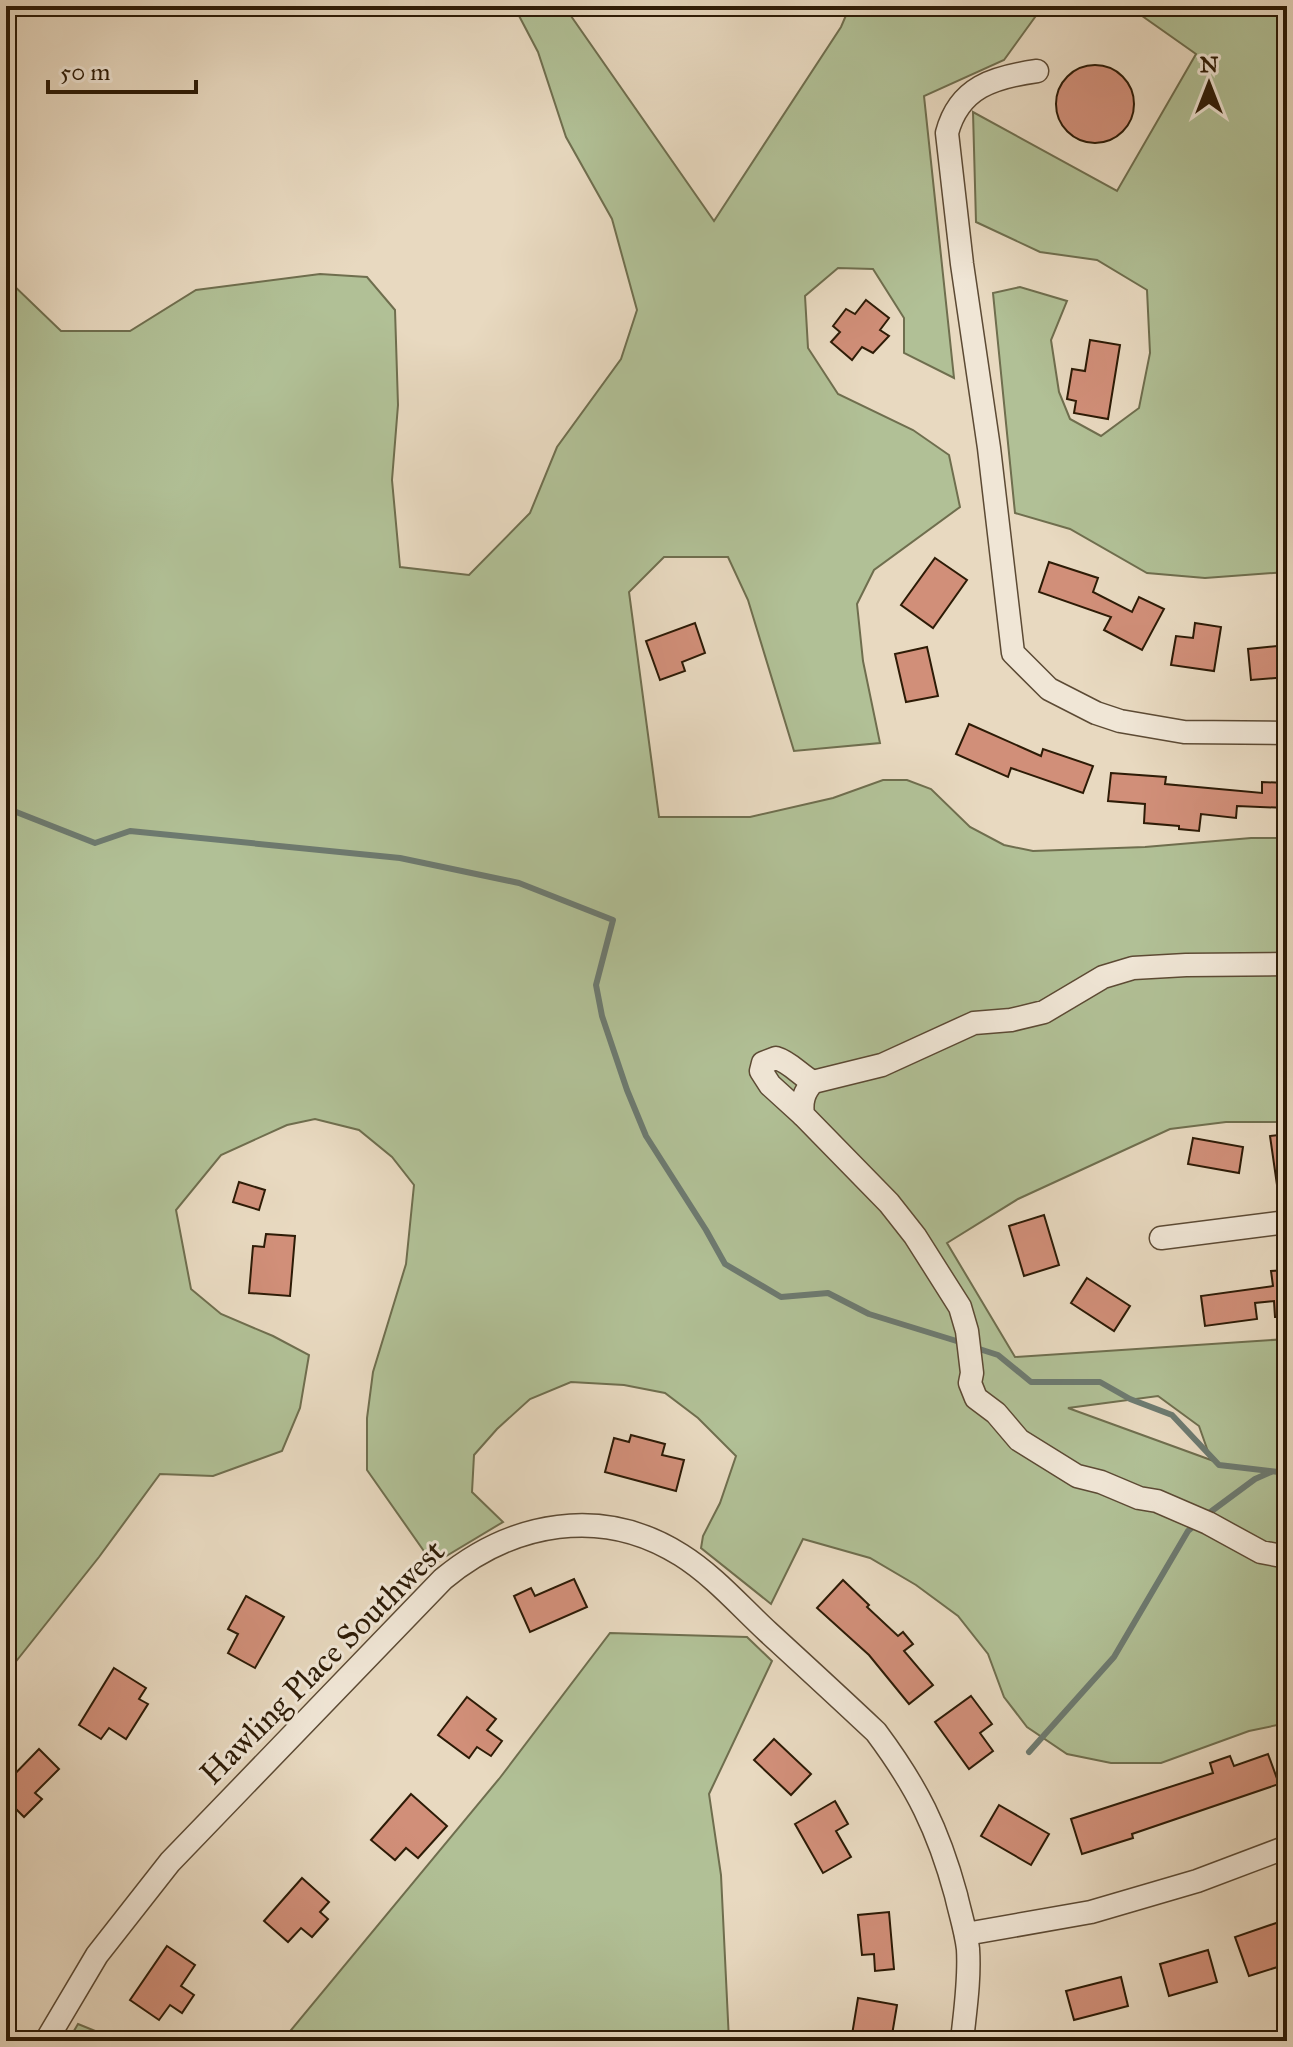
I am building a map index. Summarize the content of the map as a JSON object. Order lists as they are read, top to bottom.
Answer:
{
  "streets": {
    "street": ["Hawling Place Southwest"]
  },
  "scale_bar": "50 m",
  "north": "top"
}
